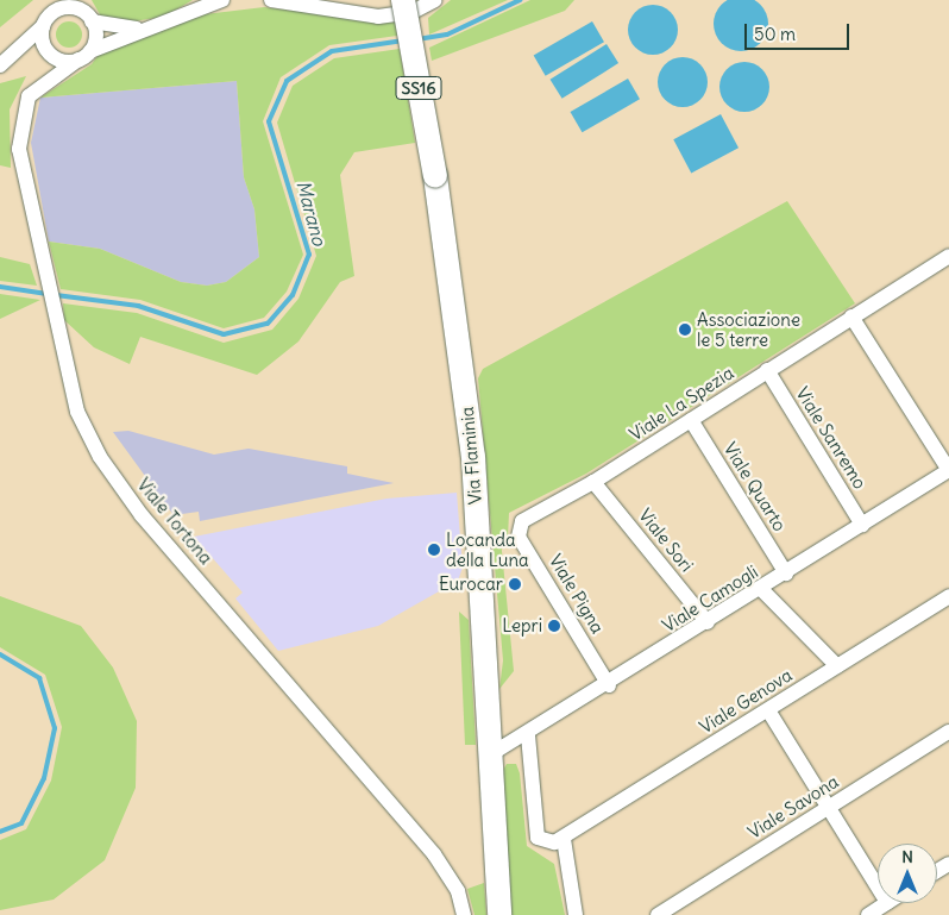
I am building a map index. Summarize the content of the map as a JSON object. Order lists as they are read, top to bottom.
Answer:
{
  "streets": {
    "main road": ["SS16", "Via Flaminia"],
    "street": [
      "Viale La Spezia",
      "Viale Sanremo",
      "Viale Quarto",
      "Viale Tortona",
      "Viale Sori",
      "Viale Pigna",
      "Viale Camogli",
      "Viale Genova",
      "Viale Savona"
    ]
  },
  "crossings": [
    ["Viale La Spezia", "Viale Sanremo"],
    ["Viale La Spezia", "Viale Quarto"],
    ["Viale La Spezia", "Viale Sori"],
    ["Viale La Spezia", "Viale Pigna"],
    ["Viale Sanremo", "Viale Camogli"],
    ["Via Flaminia", "Viale Camogli"],
    ["Viale Quarto", "Viale Camogli"],
    ["Viale Sori", "Viale Camogli"],
    ["Viale Pigna", "Viale Camogli"]
  ],
  "water": ["Marano"],
  "places": [
    "Associazione le 5 terre",
    "Locanda della Luna",
    "Eurocar",
    "Lepri"
  ],
  "scale_bar": "50 m",
  "north": "top"
}
